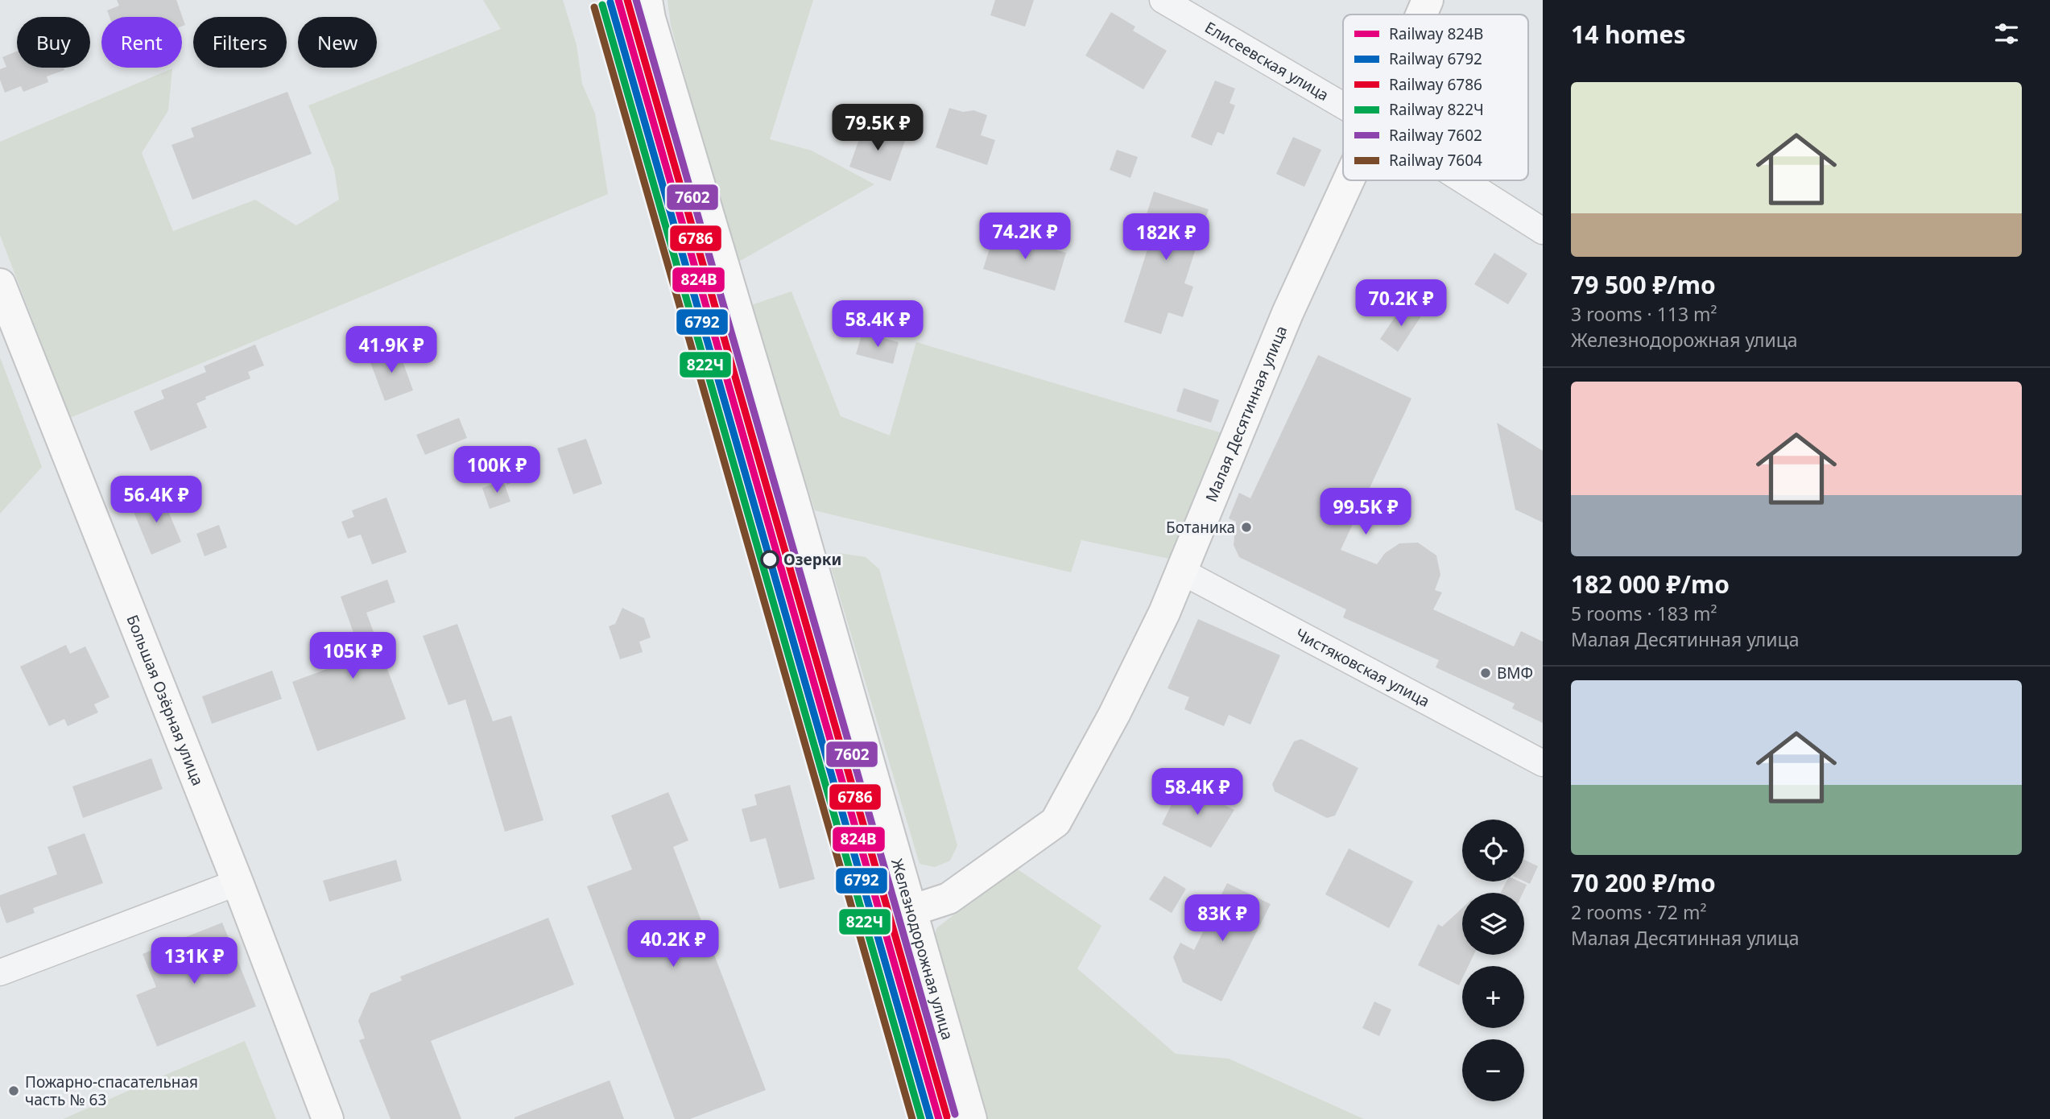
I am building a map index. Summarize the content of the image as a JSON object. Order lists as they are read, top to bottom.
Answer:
{
  "streets": {
    "street": [
      "Елисеевская улица",
      "Малая Десятинная улица",
      "Чистяковская улица",
      "Большая Озёрная улица",
      "Железнодорожная улица"
    ]
  },
  "crossings": [
    ["Малая Десятинная улица", "Чистяковская улица"],
    ["Малая Десятинная улица", "Железнодорожная улица"]
  ],
  "places": [
    "Ботаника",
    "Озерки",
    "ВМФ",
    "Пожарно-спасательная часть № 63"
  ],
  "lines": [
    "rail line 824В",
    "rail line 6786",
    "rail line 7602",
    "rail line 6792",
    "rail line 822Ч",
    "rail line 7604"
  ],
  "legend": [
    "Railway 824В",
    "Railway 6792",
    "Railway 6786",
    "Railway 822Ч",
    "Railway 7602",
    "Railway 7604"
  ],
  "page": {
    "heading": "14 homes",
    "chip": [
      "Buy",
      "Rent",
      "Filters",
      "New"
    ],
    "list": [
      {
        "name": "79 500 ₽/mo",
        "note": "3 rooms · 113 m² · Железнодорожная улица"
      },
      {
        "name": "182 000 ₽/mo",
        "note": "5 rooms · 183 m² · Малая Десятинная улица"
      },
      {
        "name": "70 200 ₽/mo",
        "note": "2 rooms · 72 m² · Малая Десятинная улица"
      }
    ],
    "price": [
      "79.5K ₽",
      "74.2K ₽",
      "182K ₽",
      "70.2K ₽",
      "58.4K ₽",
      "41.9K ₽",
      "100K ₽",
      "56.4K ₽",
      "99.5K ₽",
      "105K ₽",
      "58.4K ₽",
      "83K ₽",
      "40.2K ₽",
      "131K ₽"
    ],
    "map_buttons": ["+", "−"]
  }
}
